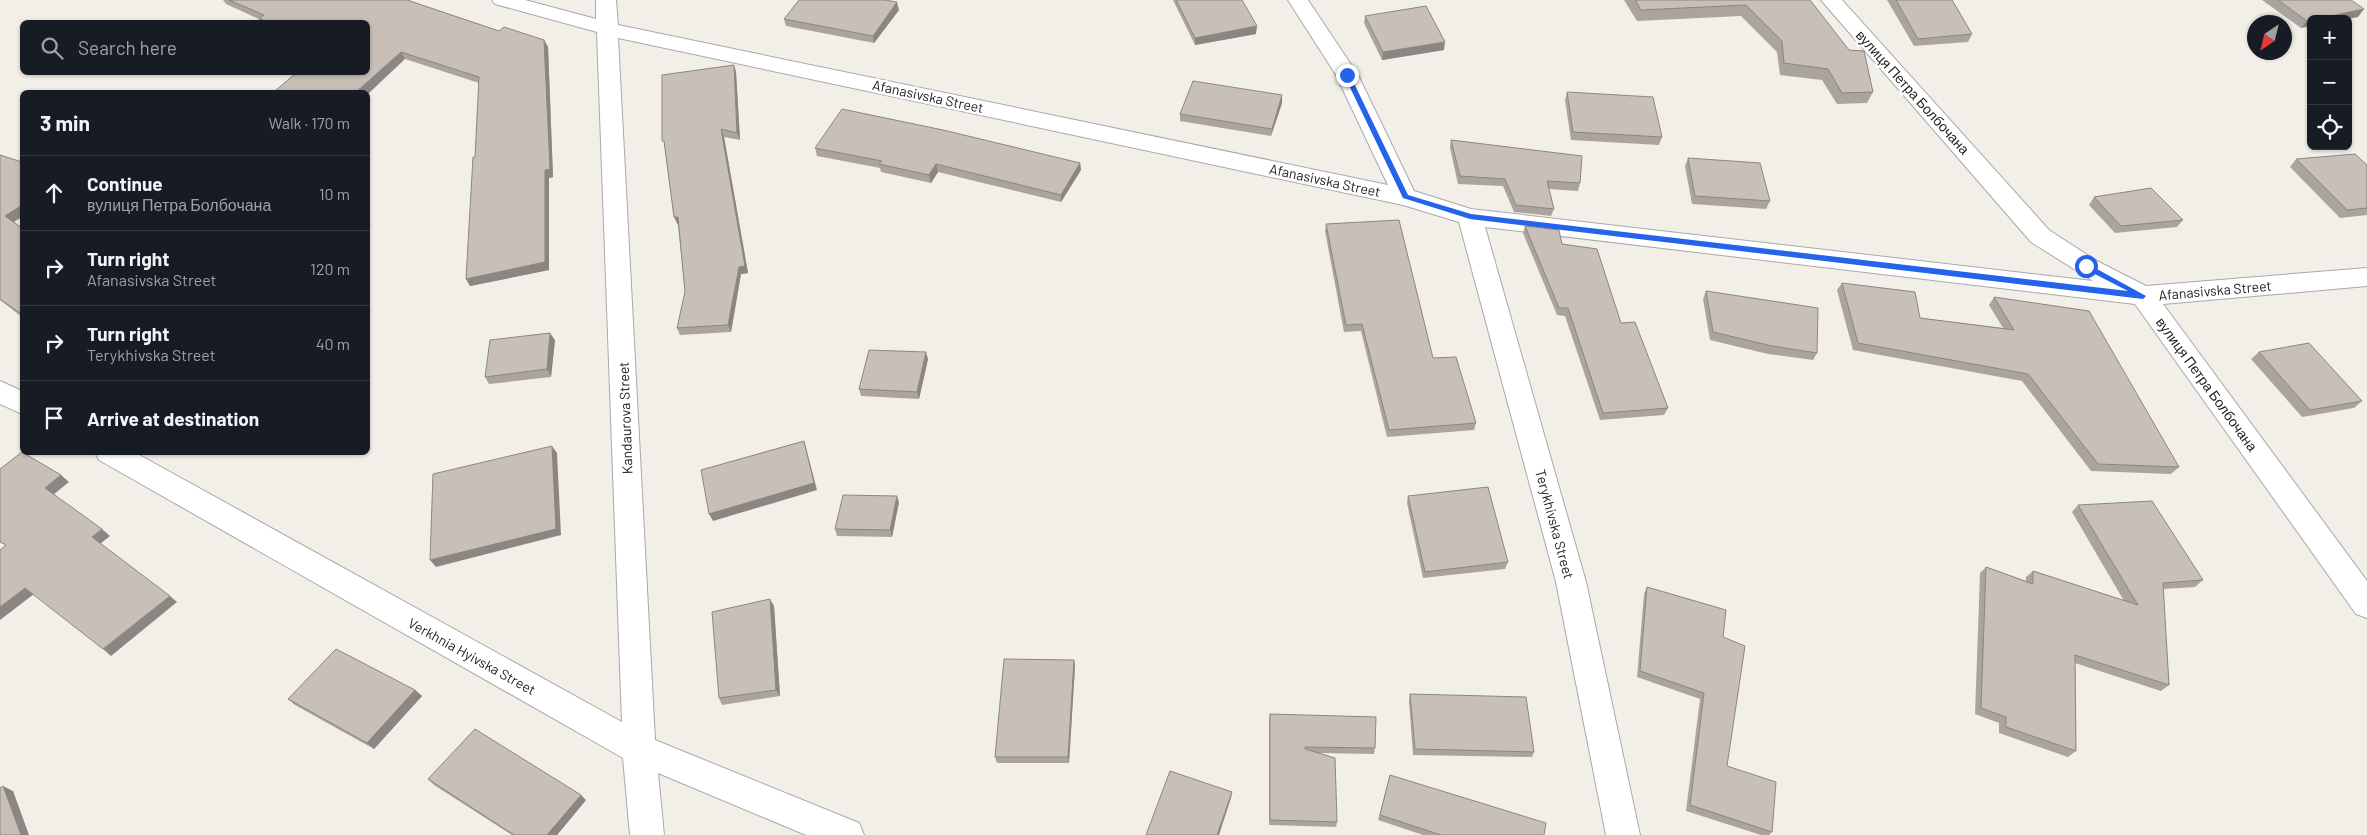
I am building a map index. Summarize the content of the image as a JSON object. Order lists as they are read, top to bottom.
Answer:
{
  "streets": {
    "street": [
      "вулиця Петра Болбочана",
      "Afanasivska Street",
      "Kandaurova Street",
      "Terykhivska Street",
      "Verkhnia Hyivska Street"
    ]
  },
  "crossings": [
    ["вулиця Петра Болбочана", "Afanasivska Street"],
    ["Afanasivska Street", "Kandaurova Street"],
    ["Afanasivska Street", "Terykhivska Street"],
    ["Kandaurova Street", "Verkhnia Hyivska Street"]
  ],
  "north": "bottom left",
  "page": {
    "map_buttons": ["+", "−"],
    "search": "Search here",
    "heading": ["3 min", "Walk · 170 m"],
    "list": [
      ["Continue", "вулиця Петра Болбочана", "10 m"],
      ["Turn right", "Afanasivska Street", "120 m"],
      ["Turn right", "Terykhivska Street", "40 m"],
      "Arrive at destination"
    ]
  }
}
